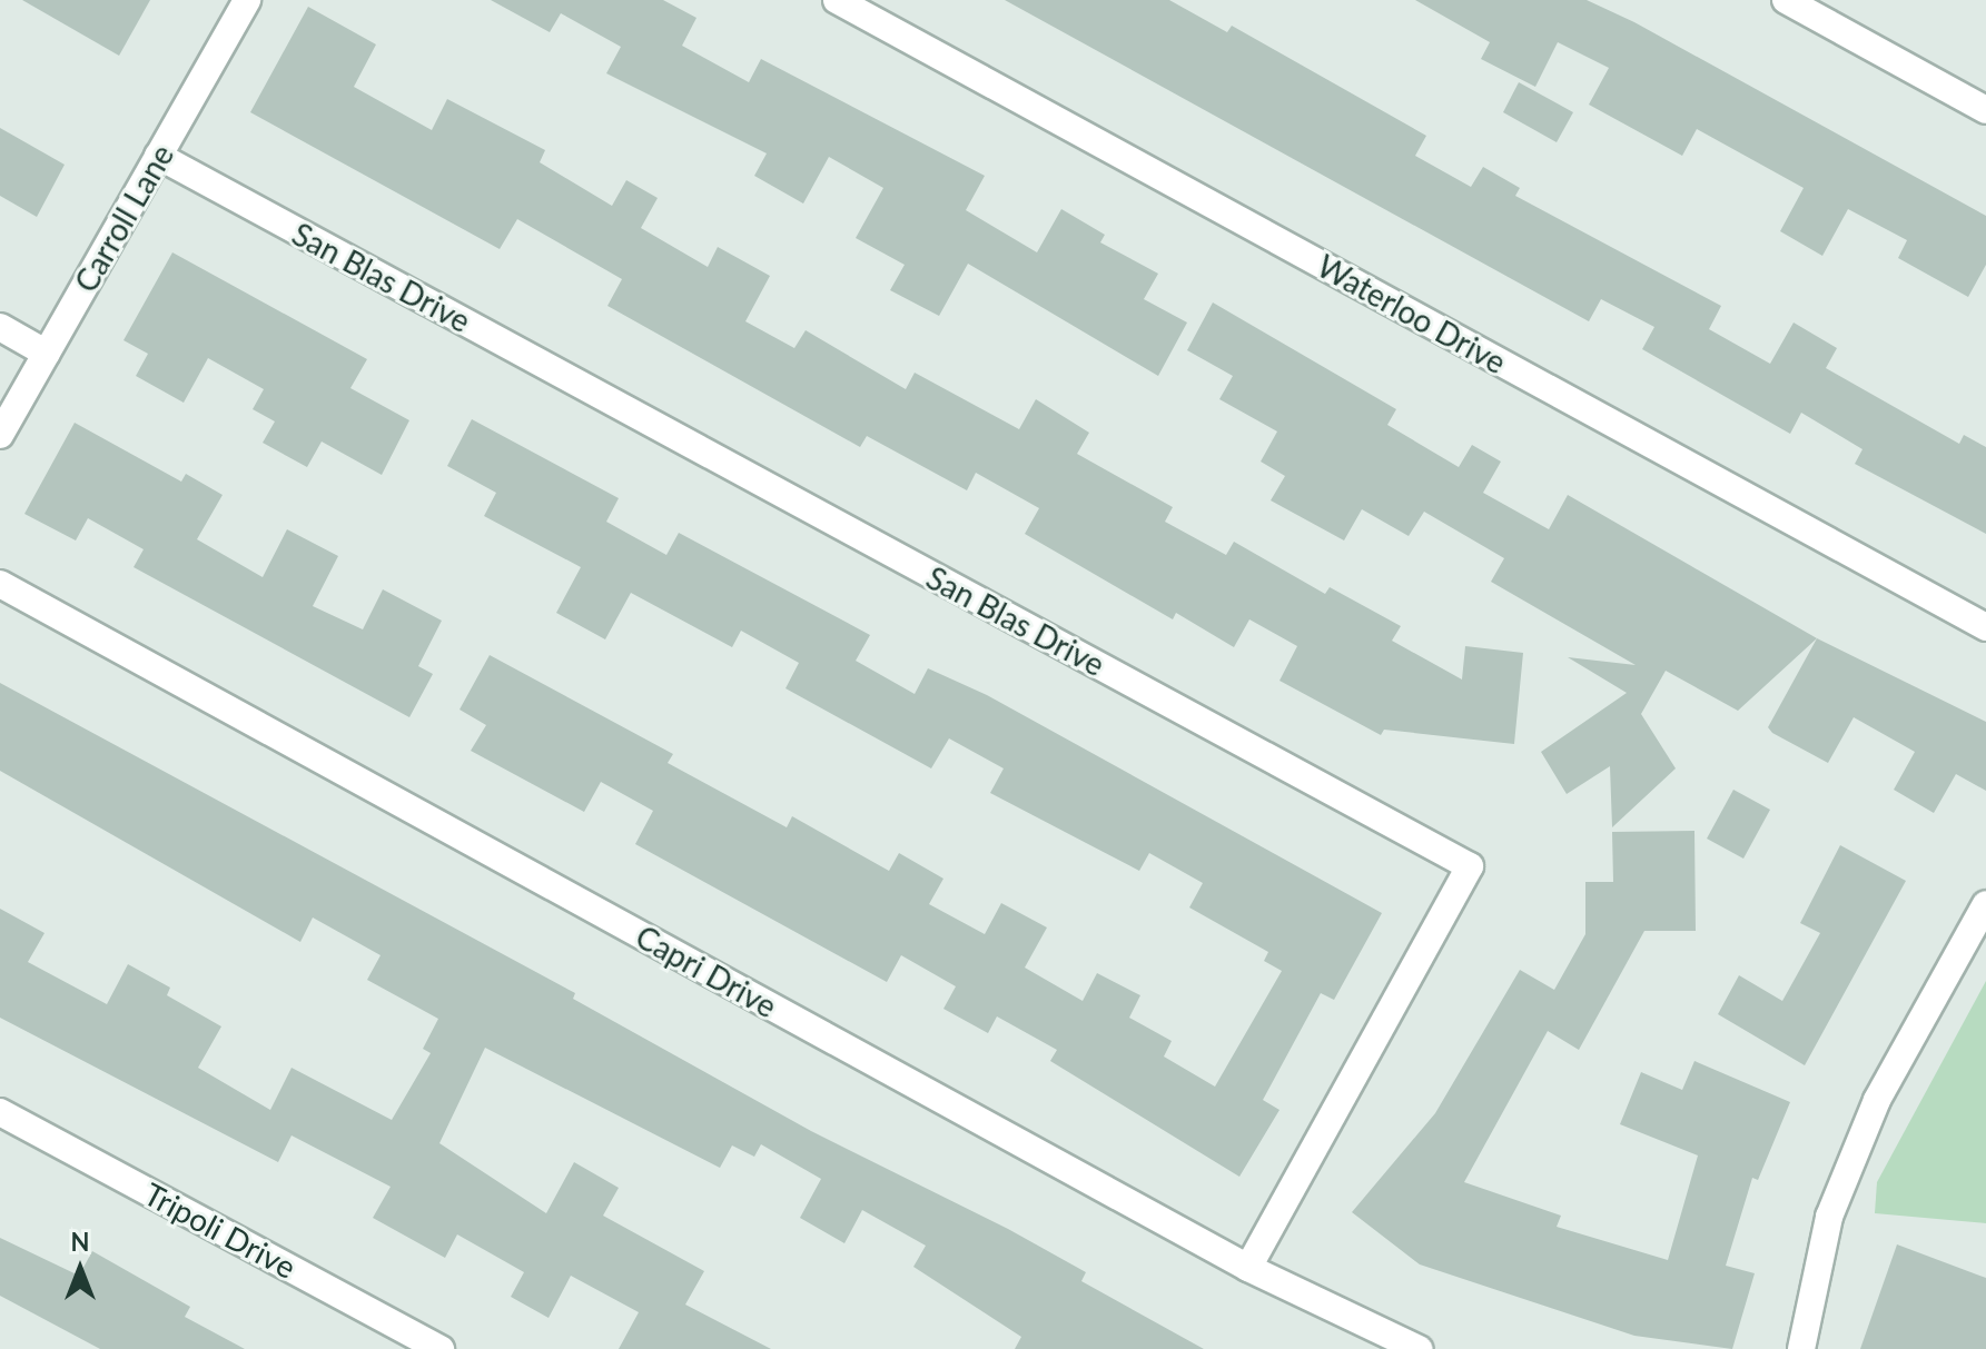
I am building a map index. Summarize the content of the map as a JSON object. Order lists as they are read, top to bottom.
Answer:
{
  "streets": {
    "street": [
      "Carroll Lane",
      "San Blas Drive",
      "Waterloo Drive",
      "Capri Drive",
      "Tripoli Drive"
    ]
  },
  "crossings": [
    ["Carroll Lane", "San Blas Drive"],
    ["San Blas Drive", "Capri Drive"]
  ],
  "north": "top"
}
